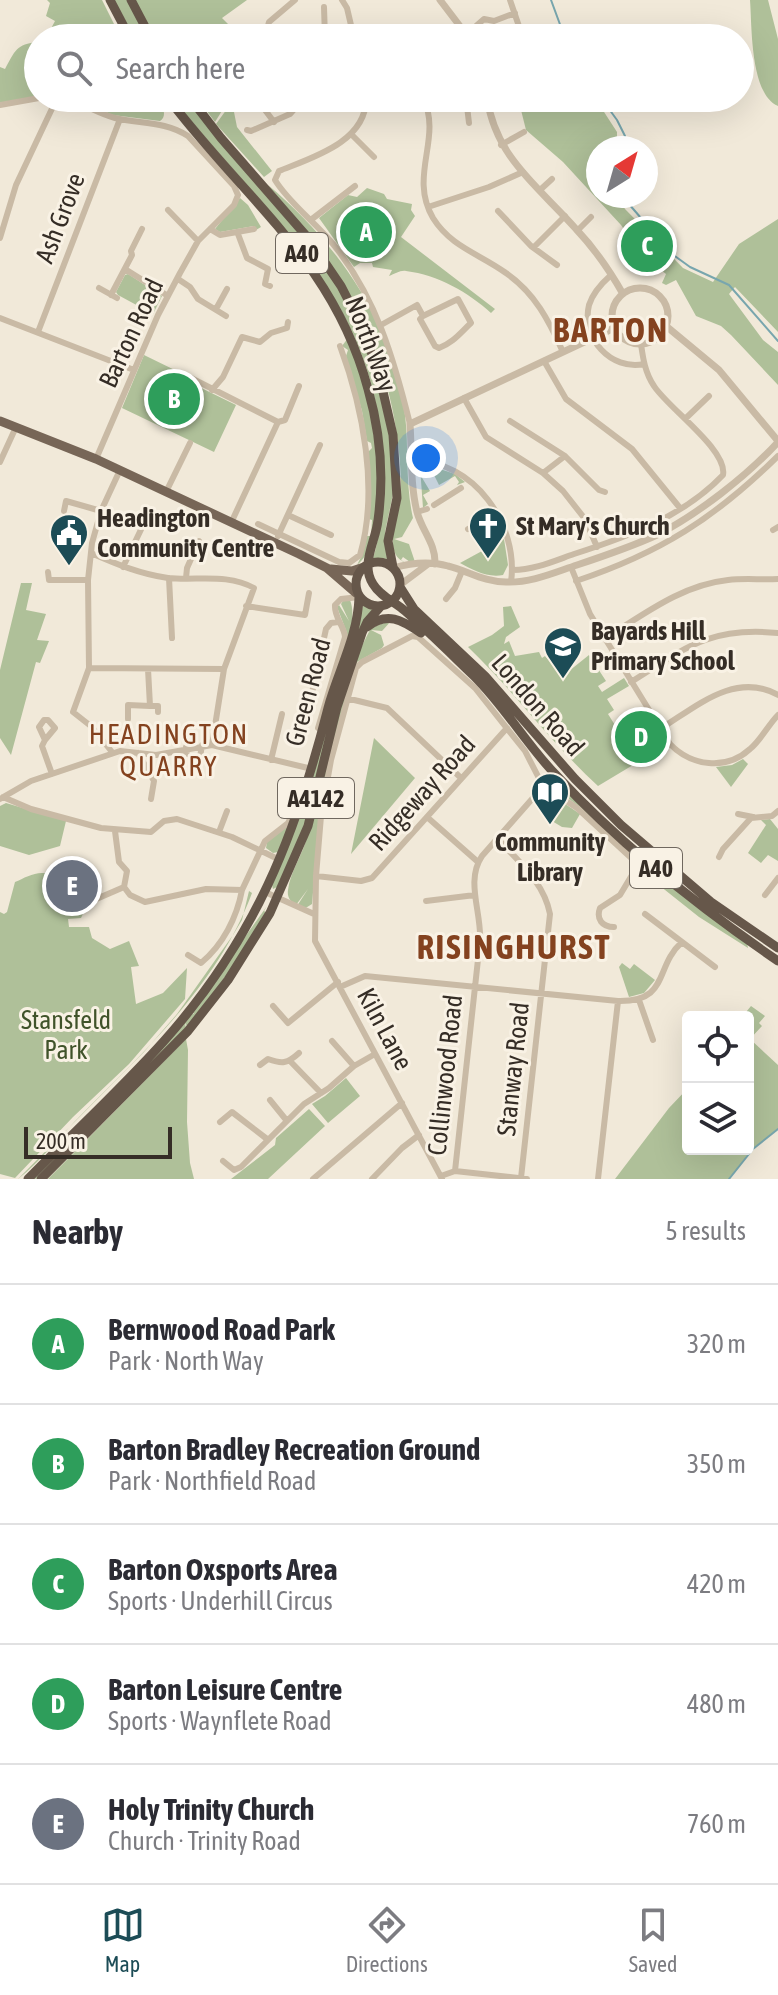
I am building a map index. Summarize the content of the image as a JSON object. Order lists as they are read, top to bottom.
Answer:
{
  "streets": {
    "highway": [
      "A40",
      "North Way",
      "London Road",
      "A4142"
    ],
    "street": [
      "Ash Grove",
      "Barton Road",
      "Green Road",
      "Ridgeway Road",
      "Kiln Lane",
      "Stanway Road",
      "Collinwood Road"
    ]
  },
  "crossings": [
    ["Ash Grove", "Barton Road"],
    ["A40", "London Road"],
    ["North Way", "Green Road"],
    ["North Way", "London Road"],
    ["North Way", "A4142"],
    ["Green Road", "London Road"],
    ["Green Road", "Ridgeway Road"],
    ["Green Road", "A4142"],
    ["Green Road", "Kiln Lane"],
    ["London Road", "Ridgeway Road"],
    ["London Road", "A4142"]
  ],
  "districts": ["BARTON", "HEADINGTON QUARRY", "RISINGHURST"],
  "parks": ["Stansfeld Park"],
  "places": {
    "church": ["St Mary's Church"],
    "public building": ["Headington Community Centre"],
    "school or university": ["Bayards Hill Primary School"],
    "library": ["Community Library"]
  },
  "scale_bar": "200 m",
  "north": "top right",
  "page": {
    "search": "Search here",
    "pins": [
      "A",
      "C",
      "B",
      "D",
      "E"
    ],
    "scale": "200 m",
    "heading": ["Nearby", "5 results"],
    "list": [
      {
        "mark": "A",
        "name": "Bernwood Road Park",
        "note": "Park · North Way",
        "value": "320 m"
      },
      {
        "mark": "B",
        "name": "Barton Bradley Recreation Ground",
        "note": "Park · Northfield Road",
        "value": "350 m"
      },
      {
        "mark": "C",
        "name": "Barton Oxsports Area",
        "note": "Sports · Underhill Circus",
        "value": "420 m"
      },
      {
        "mark": "D",
        "name": "Barton Leisure Centre",
        "note": "Sports · Waynflete Road",
        "value": "480 m"
      },
      {
        "mark": "E",
        "name": "Holy Trinity Church",
        "note": "Church · Trinity Road",
        "value": "760 m"
      }
    ],
    "nav": ["Map", "Directions", "Saved"]
  }
}
